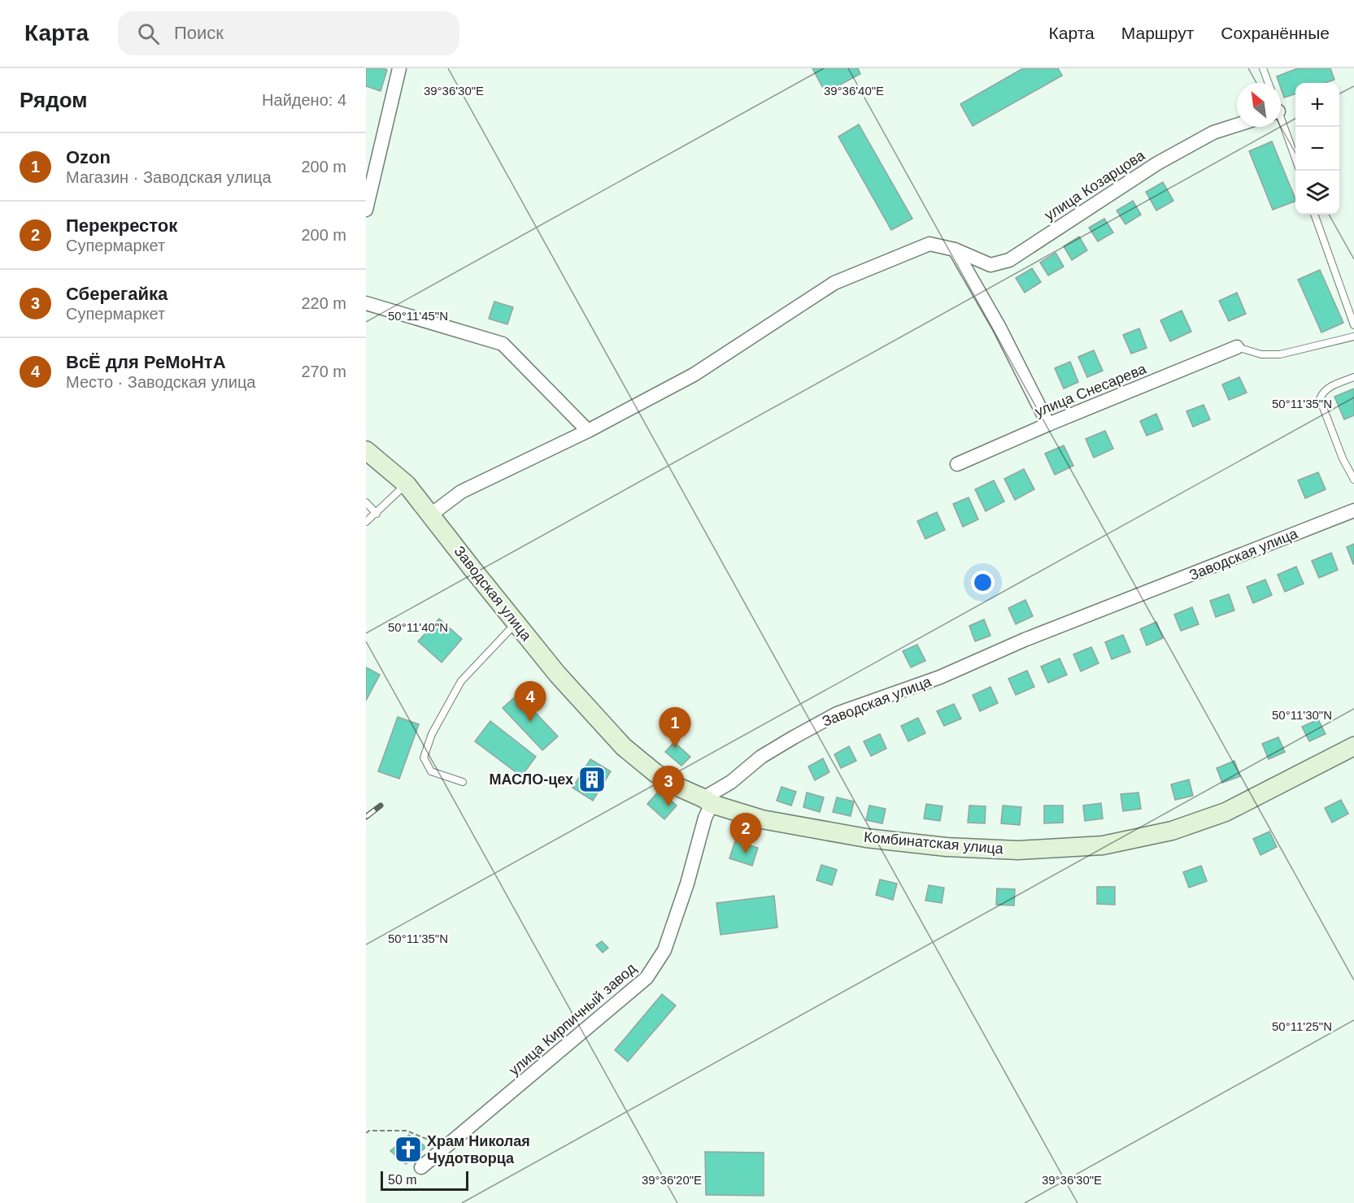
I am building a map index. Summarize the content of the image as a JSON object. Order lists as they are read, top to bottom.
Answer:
{
  "streets": {
    "main road": ["Заводская улица", "Комбинатская улица"],
    "street": ["улица Козарцова", "улица Снесарева", "улица Кирпичный завод"]
  },
  "crossings": [
    ["улица Козарцова", "Заводская улица"],
    ["Заводская улица", "Комбинатская улица"],
    ["Заводская улица", "улица Кирпичный завод"],
    ["Комбинатская улица", "улица Кирпичный завод"]
  ],
  "places": {
    "building": ["МАСЛО-цех"],
    "church": ["Храм Николая Чудотворца"]
  },
  "scale_bar": "50 m",
  "north": "top left",
  "page": {
    "header": "Карта",
    "search": "Поиск",
    "nav": ["Карта", "Маршрут", "Сохранённые"],
    "heading": ["Рядом", "Найдено: 4"],
    "map_buttons": ["+", "−"],
    "list": [
      {
        "mark": "1",
        "name": "Ozon",
        "note": "Магазин · Заводская улица",
        "value": "200 m"
      },
      {
        "mark": "2",
        "name": "Перекресток",
        "note": "Супермаркет",
        "value": "200 m"
      },
      {
        "mark": "3",
        "name": "Сберегайка",
        "note": "Супермаркет",
        "value": "220 m"
      },
      {
        "mark": "4",
        "name": "ВсЁ для РеМоНтА",
        "note": "Место · Заводская улица",
        "value": "270 m"
      }
    ],
    "pins": [
      "4",
      "1",
      "3",
      "2"
    ],
    "scale": "50 m"
  },
  "coordinates": [
    "39°36'30\"E",
    "39°36'40\"E",
    "50°11'45\"N",
    "50°11'35\"N",
    "50°11'40\"N",
    "50°11'30\"N",
    "50°11'25\"N",
    "39°36'20\"E"
  ]
}
